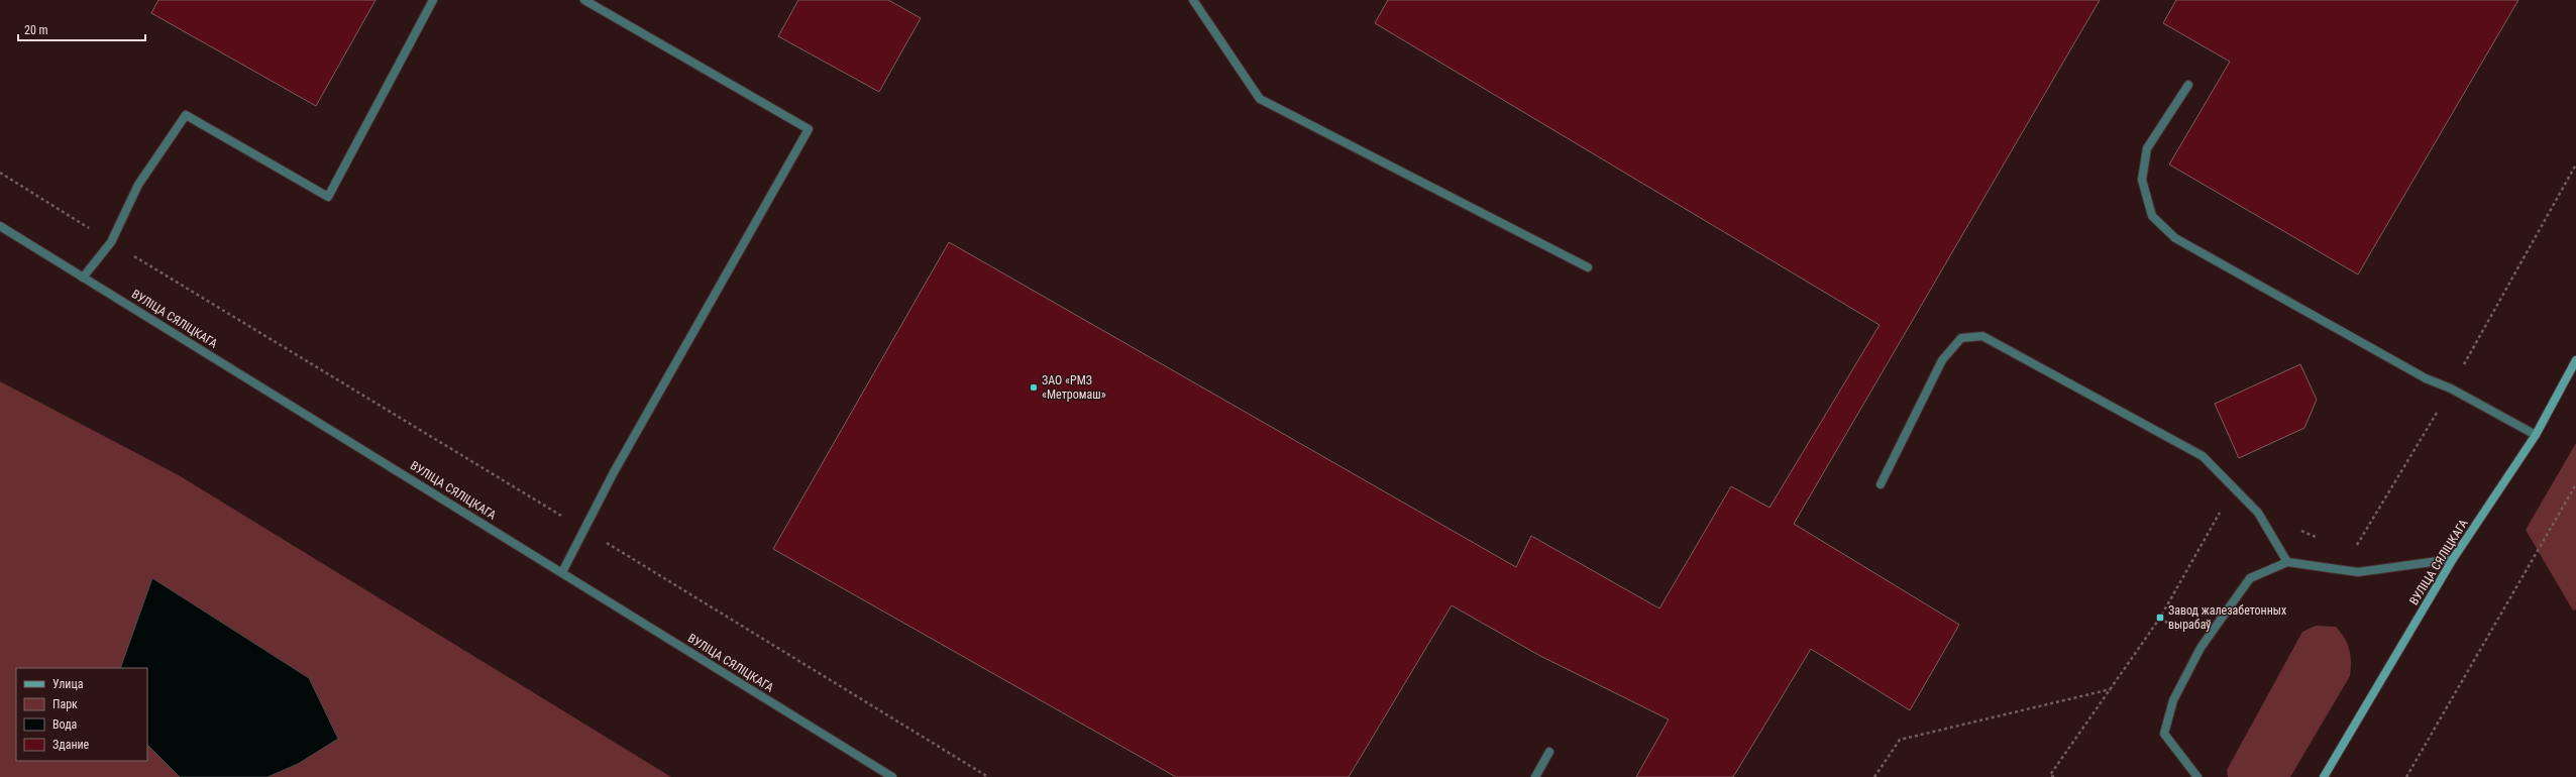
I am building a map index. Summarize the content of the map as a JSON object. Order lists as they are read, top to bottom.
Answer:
{
  "streets": {
    "main road": ["ВУЛІЦА СЯЛІЦКАГА"]
  },
  "places": {
    "other": ["ЗАО «РМЗ «Метромаш»"],
    "transit": ["Завод жалезабетонных вырабаў"]
  },
  "legend": [
    "Улица",
    "Парк",
    "Вода",
    "Здание"
  ],
  "scale_bar": "20 m"
}
